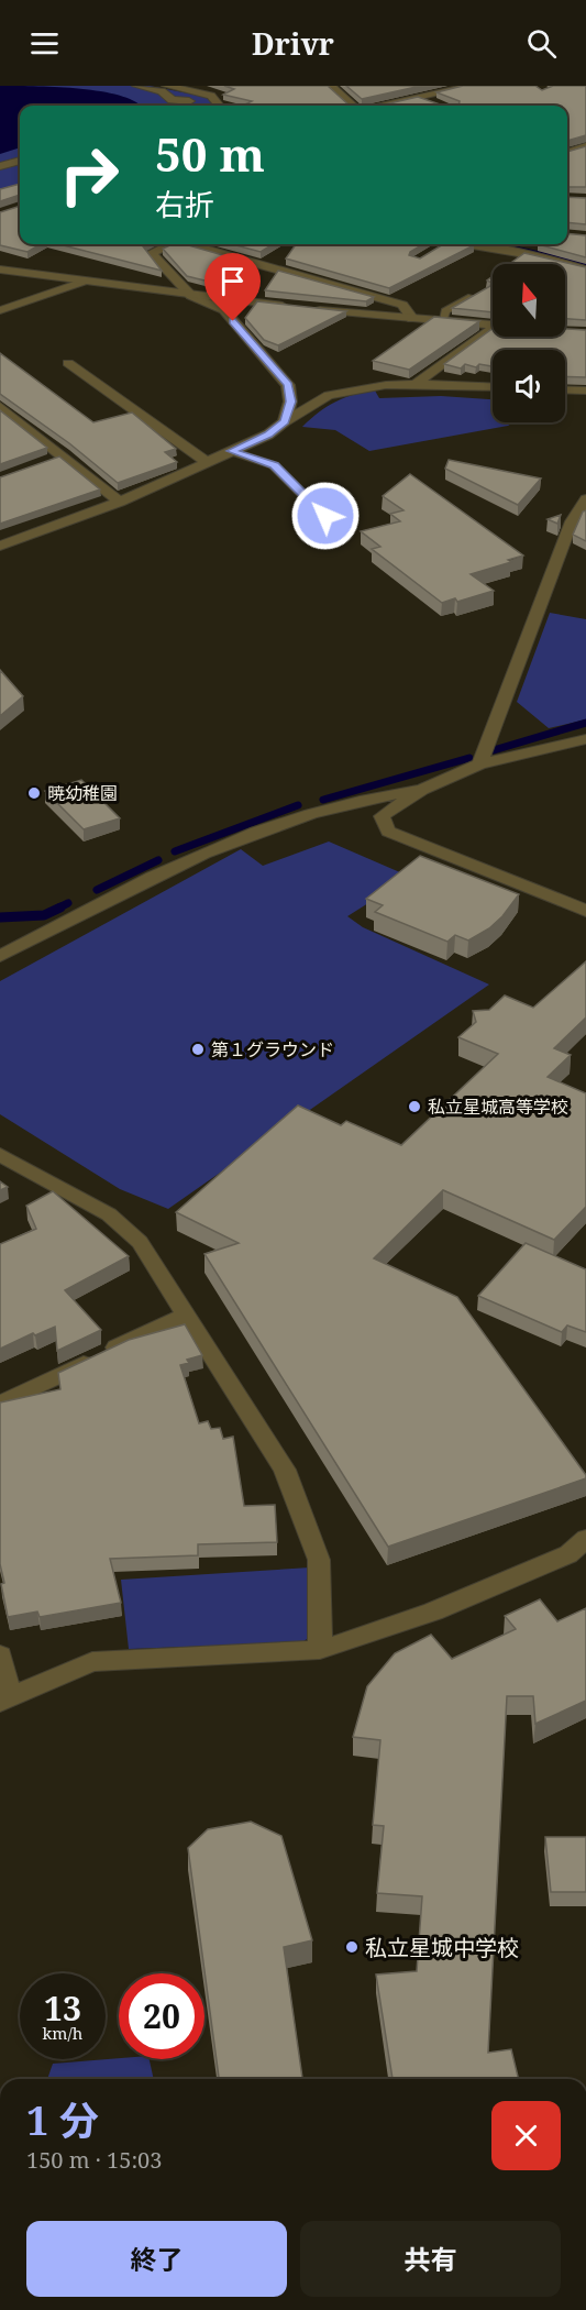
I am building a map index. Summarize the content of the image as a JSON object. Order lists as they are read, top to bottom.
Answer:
{
  "places": [
    "暁幼稚園",
    "第１グラウンド",
    "私立星城高等学校",
    "私立星城中学校"
  ],
  "north": "top",
  "page": {
    "header": "Drivr",
    "turn": ["50 m", "右折"],
    "speed": "13 km/h",
    "limit": "20",
    "heading": ["1 分", "150 m · 15:03"],
    "buttons": ["終了", "共有"]
  }
}
